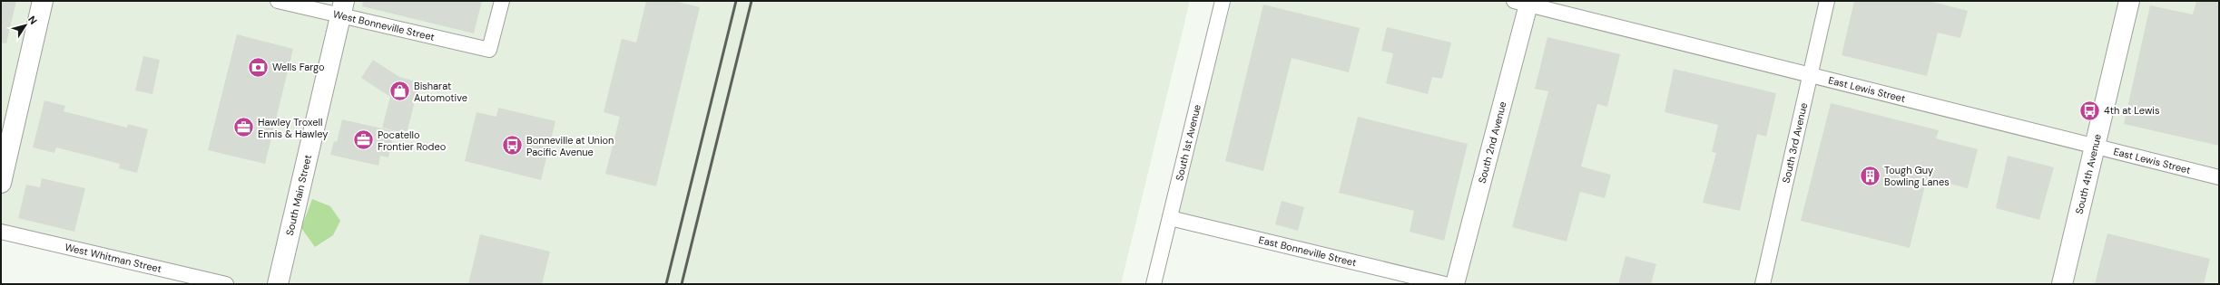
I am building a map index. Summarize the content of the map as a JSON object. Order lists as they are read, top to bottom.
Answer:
{
  "streets": {
    "main road": ["South 4th Avenue", "South Main Street"],
    "street": [
      "West Bonneville Street",
      "East Lewis Street",
      "South 1st Avenue",
      "South 2nd Avenue",
      "South 3rd Avenue",
      "East Bonneville Street",
      "West Whitman Street"
    ]
  },
  "crossings": [
    ["West Bonneville Street", "South Main Street"],
    ["East Lewis Street", "South 2nd Avenue"],
    ["East Lewis Street", "South 3rd Avenue"],
    ["East Lewis Street", "South 4th Avenue"],
    ["South 1st Avenue", "East Bonneville Street"]
  ],
  "places": {
    "bank": ["Wells Fargo"],
    "shop": ["Bisharat Automotive"],
    "bus stop": ["4th at Lewis", "Bonneville at Union Pacific Avenue"],
    "office": ["Hawley Troxell Ennis & Hawley", "Pocatello Frontier Rodeo"],
    "building": ["Tough Guy Bowling Lanes"]
  },
  "north": "top right"
}
